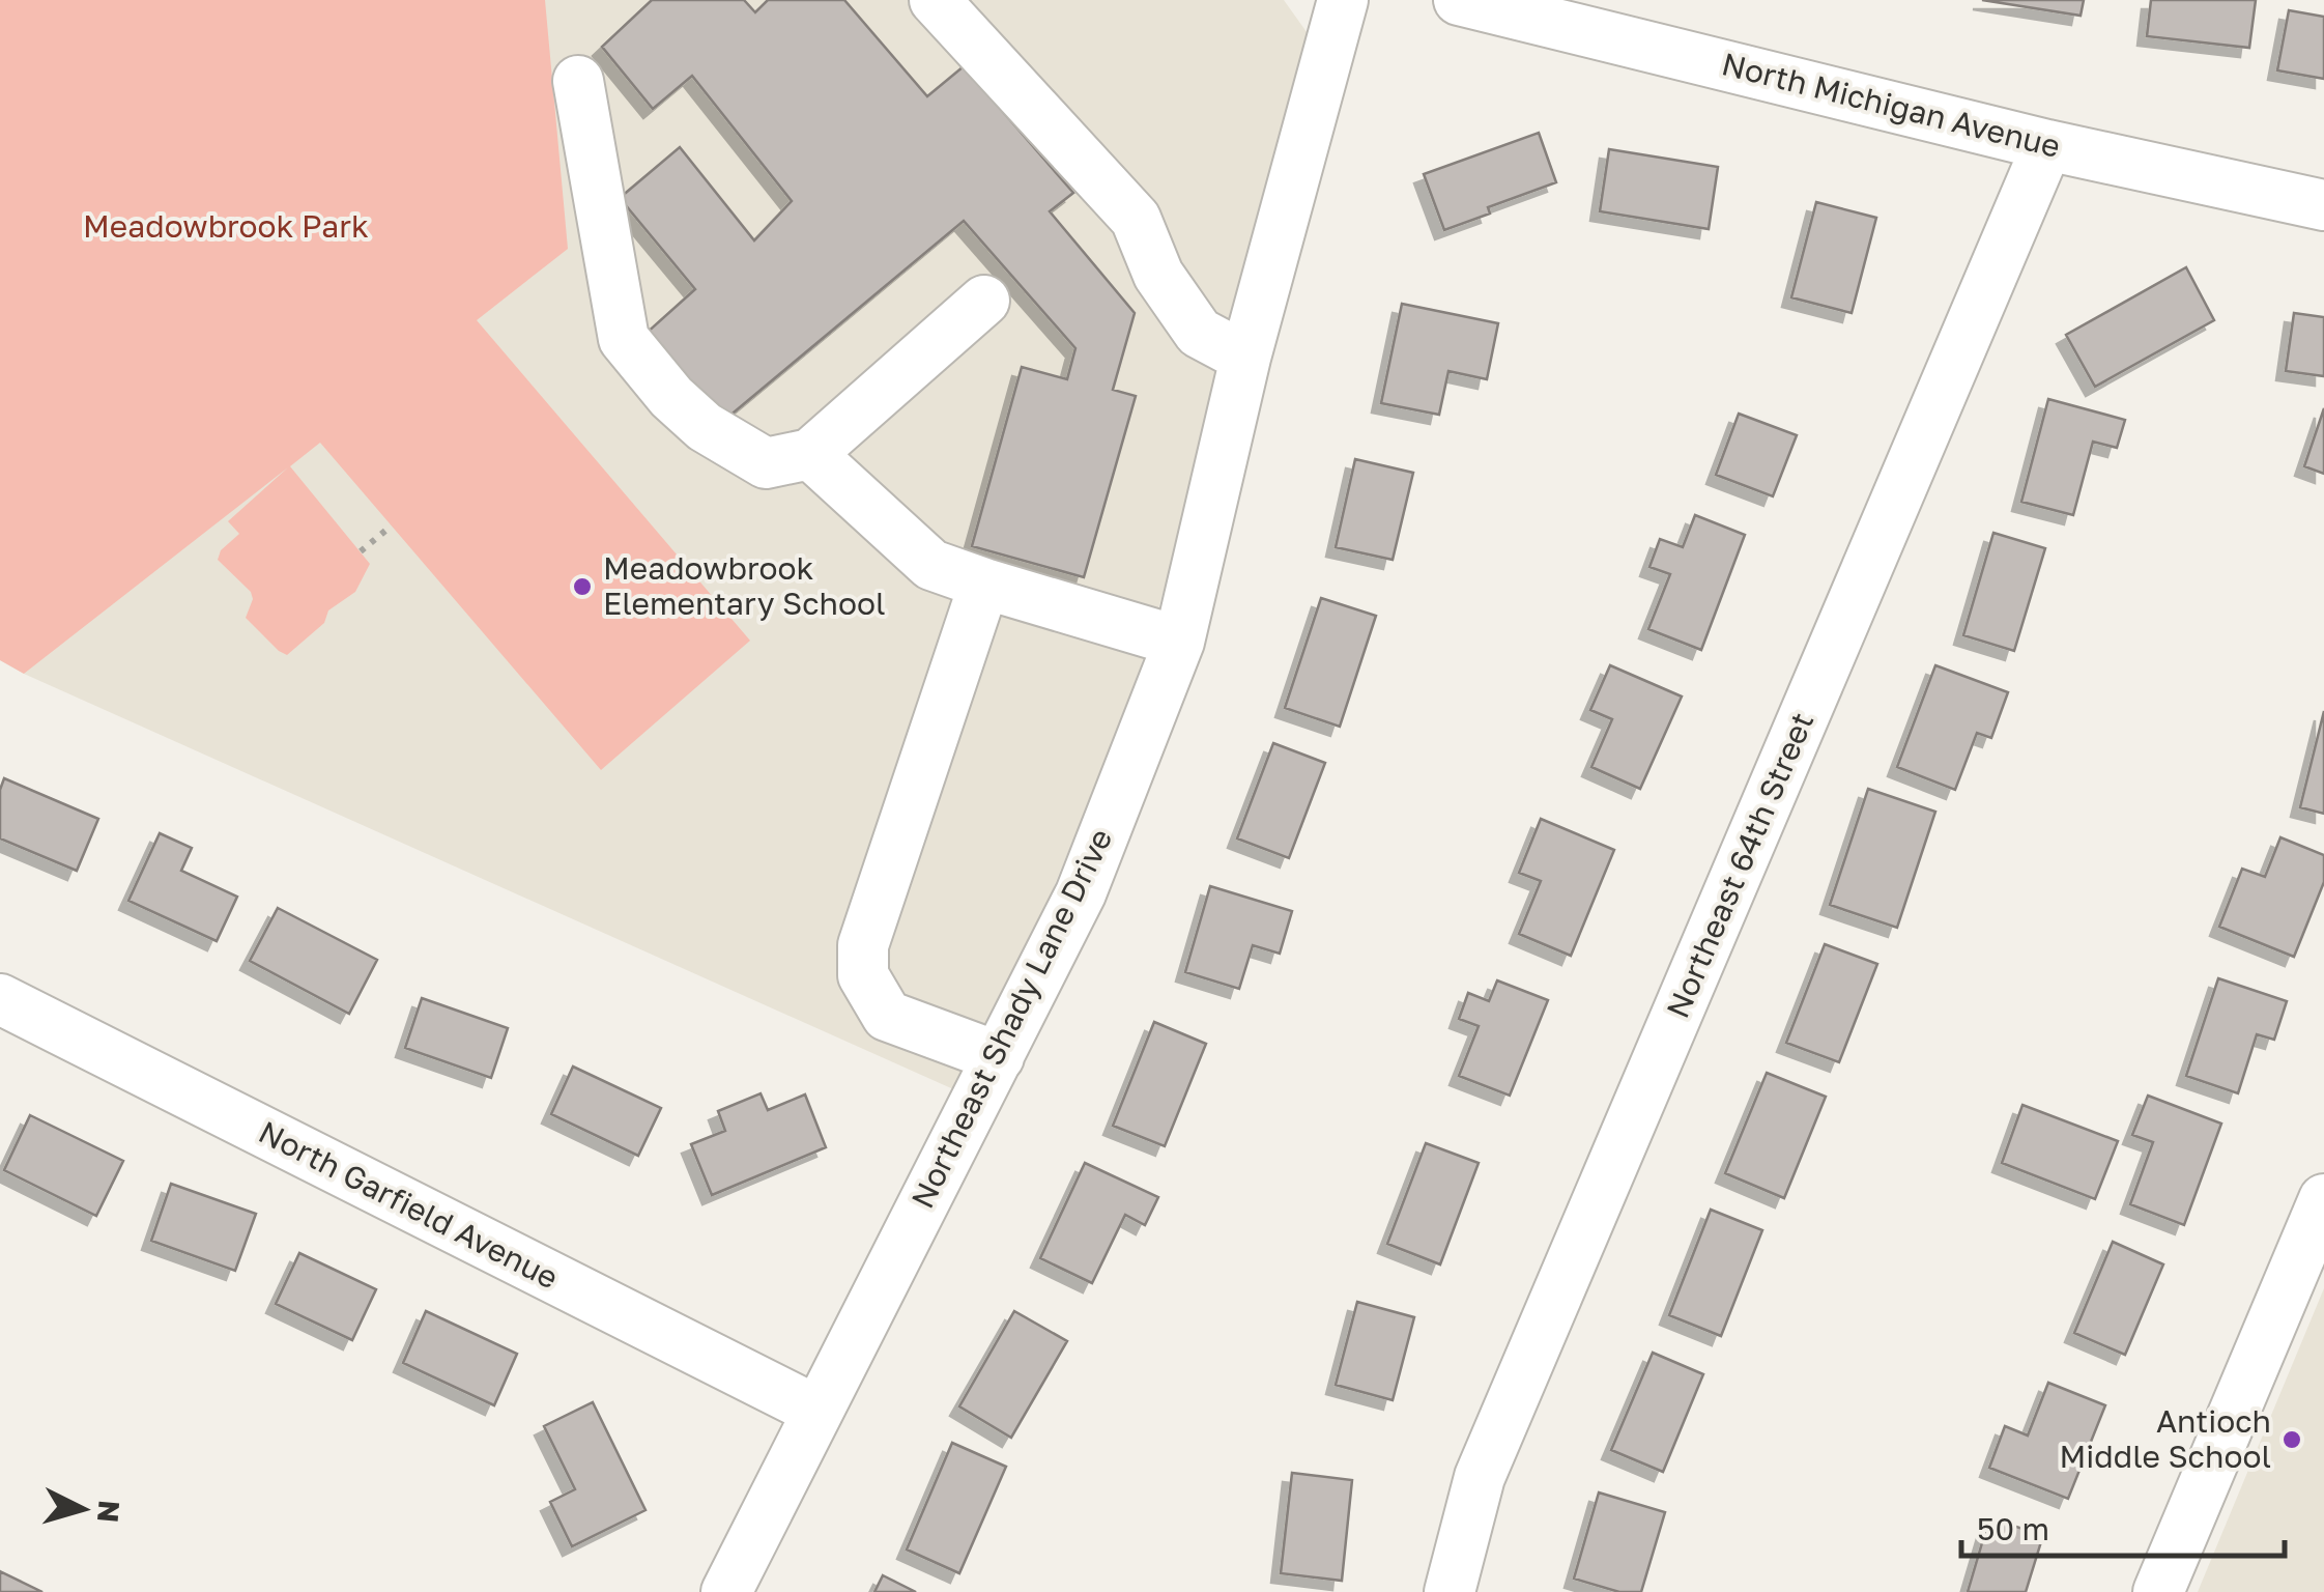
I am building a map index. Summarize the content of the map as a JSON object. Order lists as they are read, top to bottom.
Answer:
{
  "streets": {
    "street": [
      "North Michigan Avenue",
      "Northeast 64th Street",
      "Northeast Shady Lane Drive",
      "North Garfield Avenue"
    ]
  },
  "crossings": [
    ["North Michigan Avenue", "Northeast 64th Street"],
    ["Northeast Shady Lane Drive", "North Garfield Avenue"]
  ],
  "parks": ["Meadowbrook Park"],
  "places": ["Meadowbrook Elementary School", "Antioch Middle School"],
  "scale_bar": "50 m",
  "north": "right"
}
